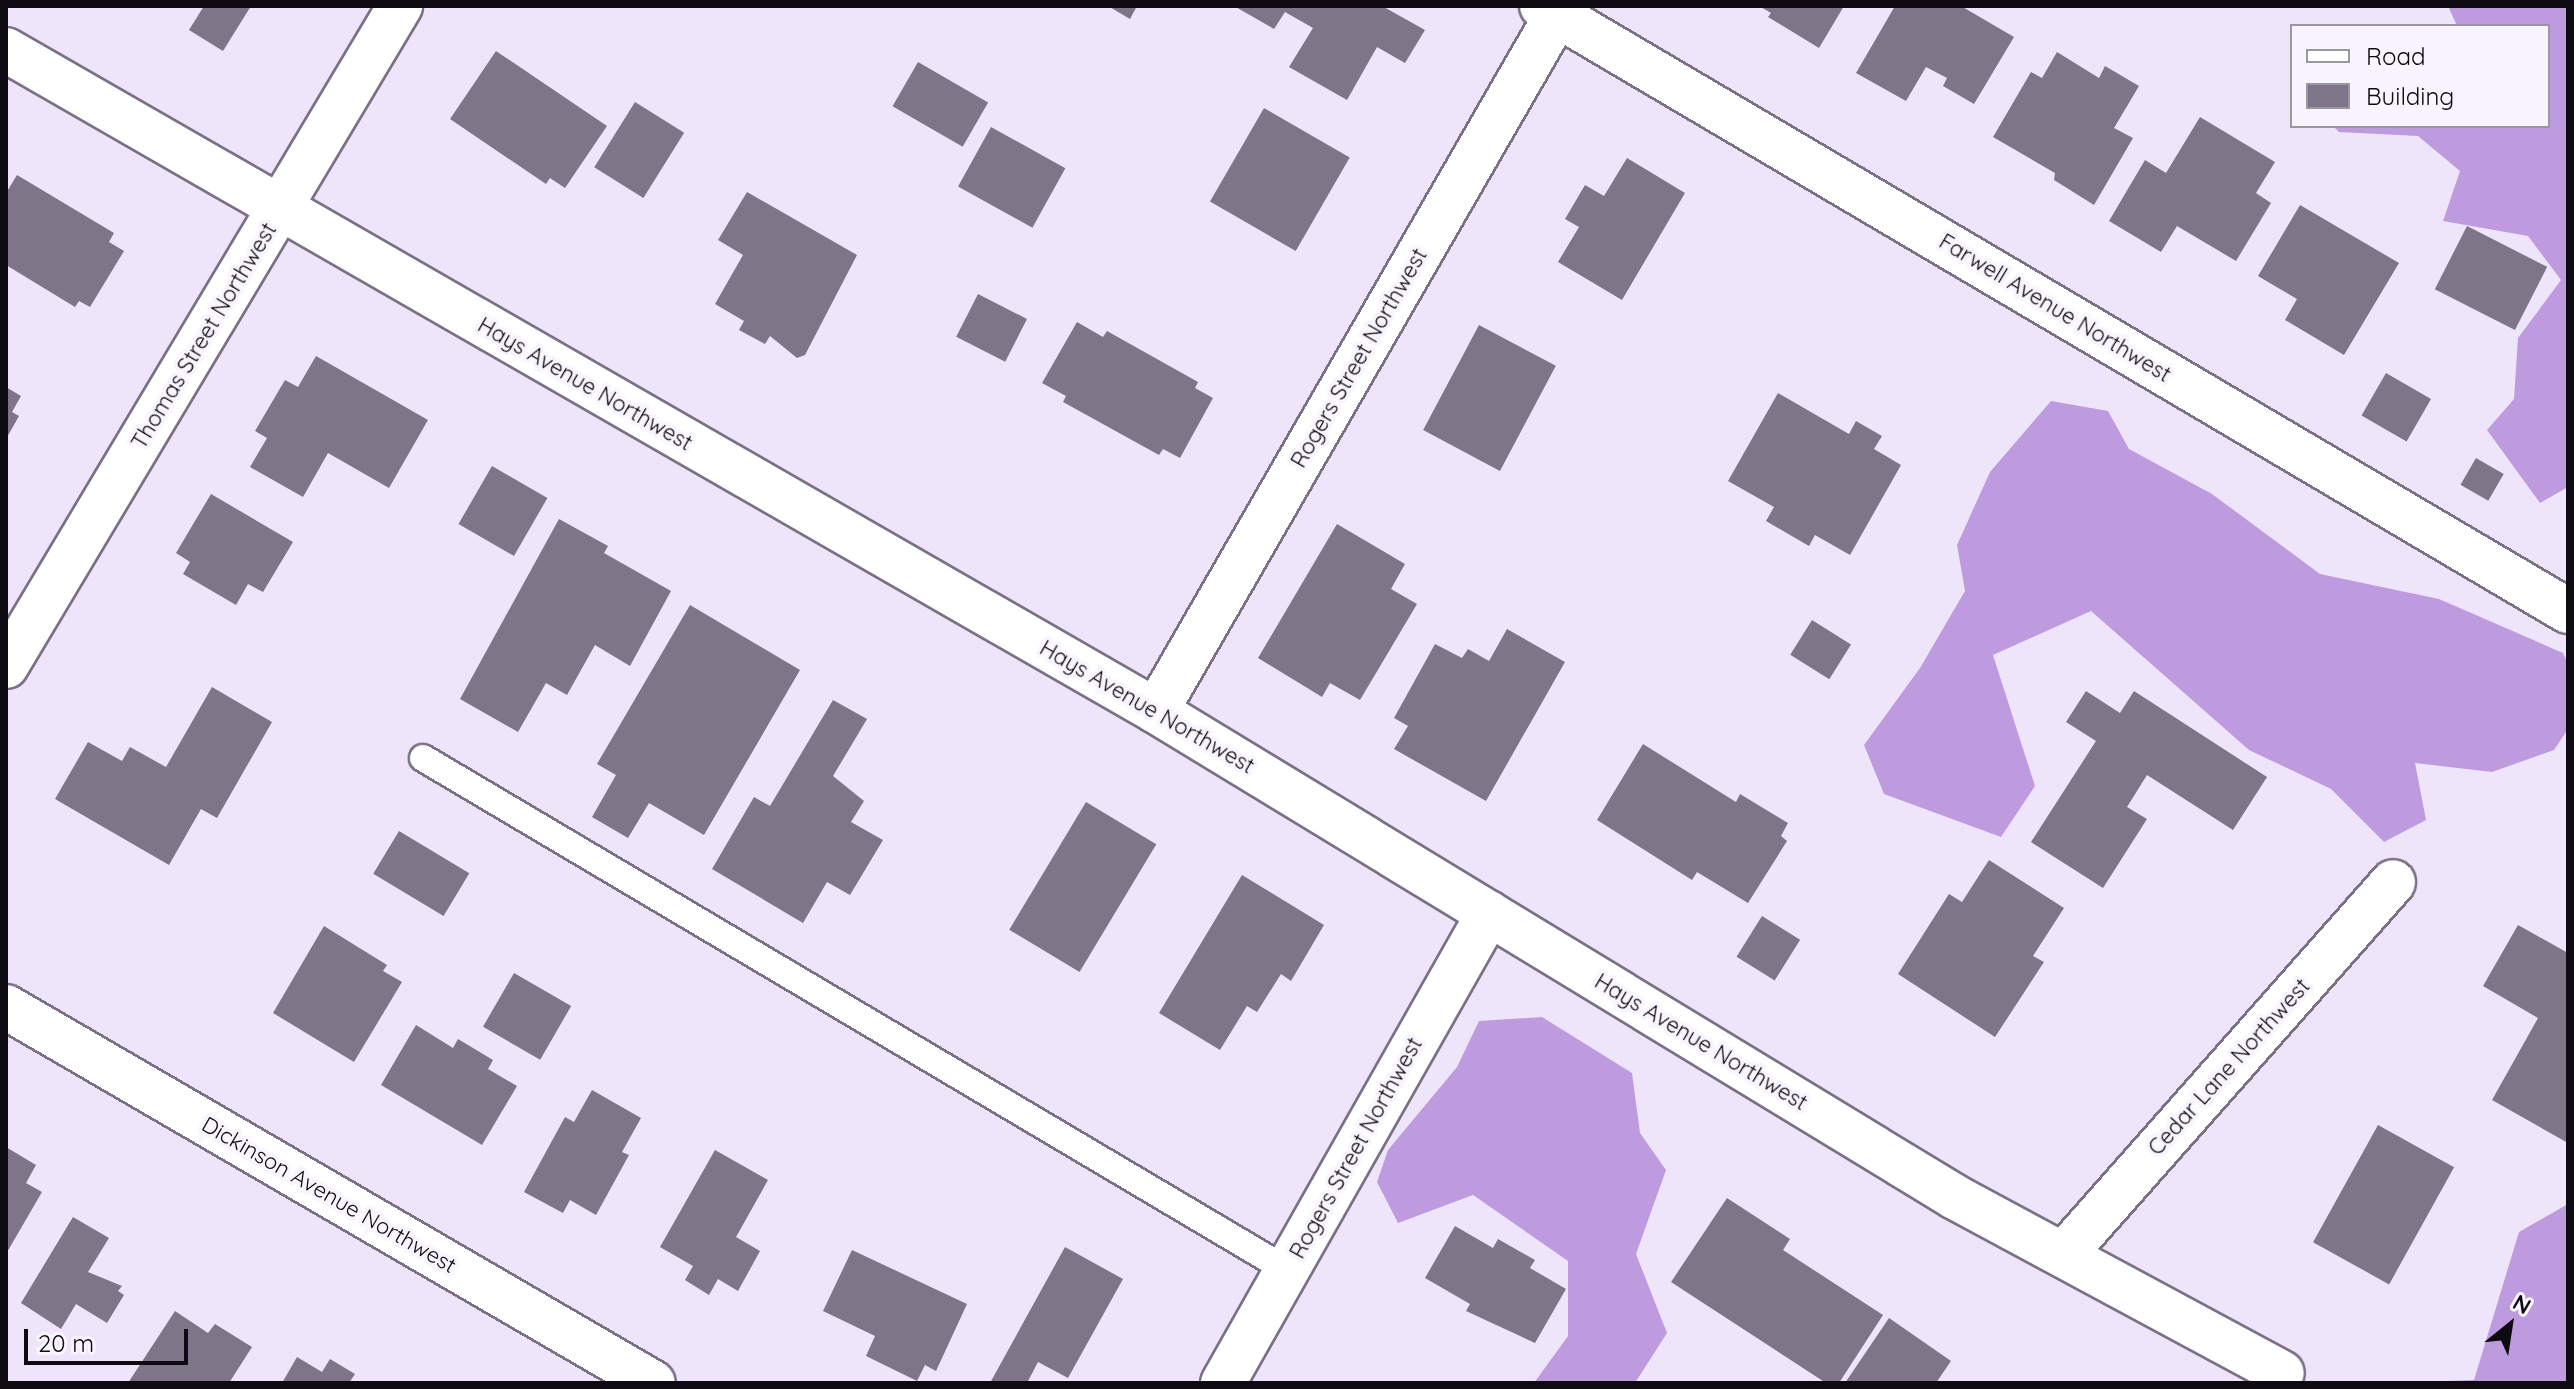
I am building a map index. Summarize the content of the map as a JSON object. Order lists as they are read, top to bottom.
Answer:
{
  "streets": {
    "street": [
      "Farwell Avenue Northwest",
      "Thomas Street Northwest",
      "Rogers Street Northwest",
      "Hays Avenue Northwest",
      "Cedar Lane Northwest",
      "Dickinson Avenue Northwest"
    ]
  },
  "crossings": [
    ["Farwell Avenue Northwest", "Rogers Street Northwest"],
    ["Thomas Street Northwest", "Hays Avenue Northwest"],
    ["Rogers Street Northwest", "Hays Avenue Northwest"],
    ["Hays Avenue Northwest", "Cedar Lane Northwest"]
  ],
  "legend": ["Road", "Building"],
  "scale_bar": "20 m",
  "north": "top right"
}
